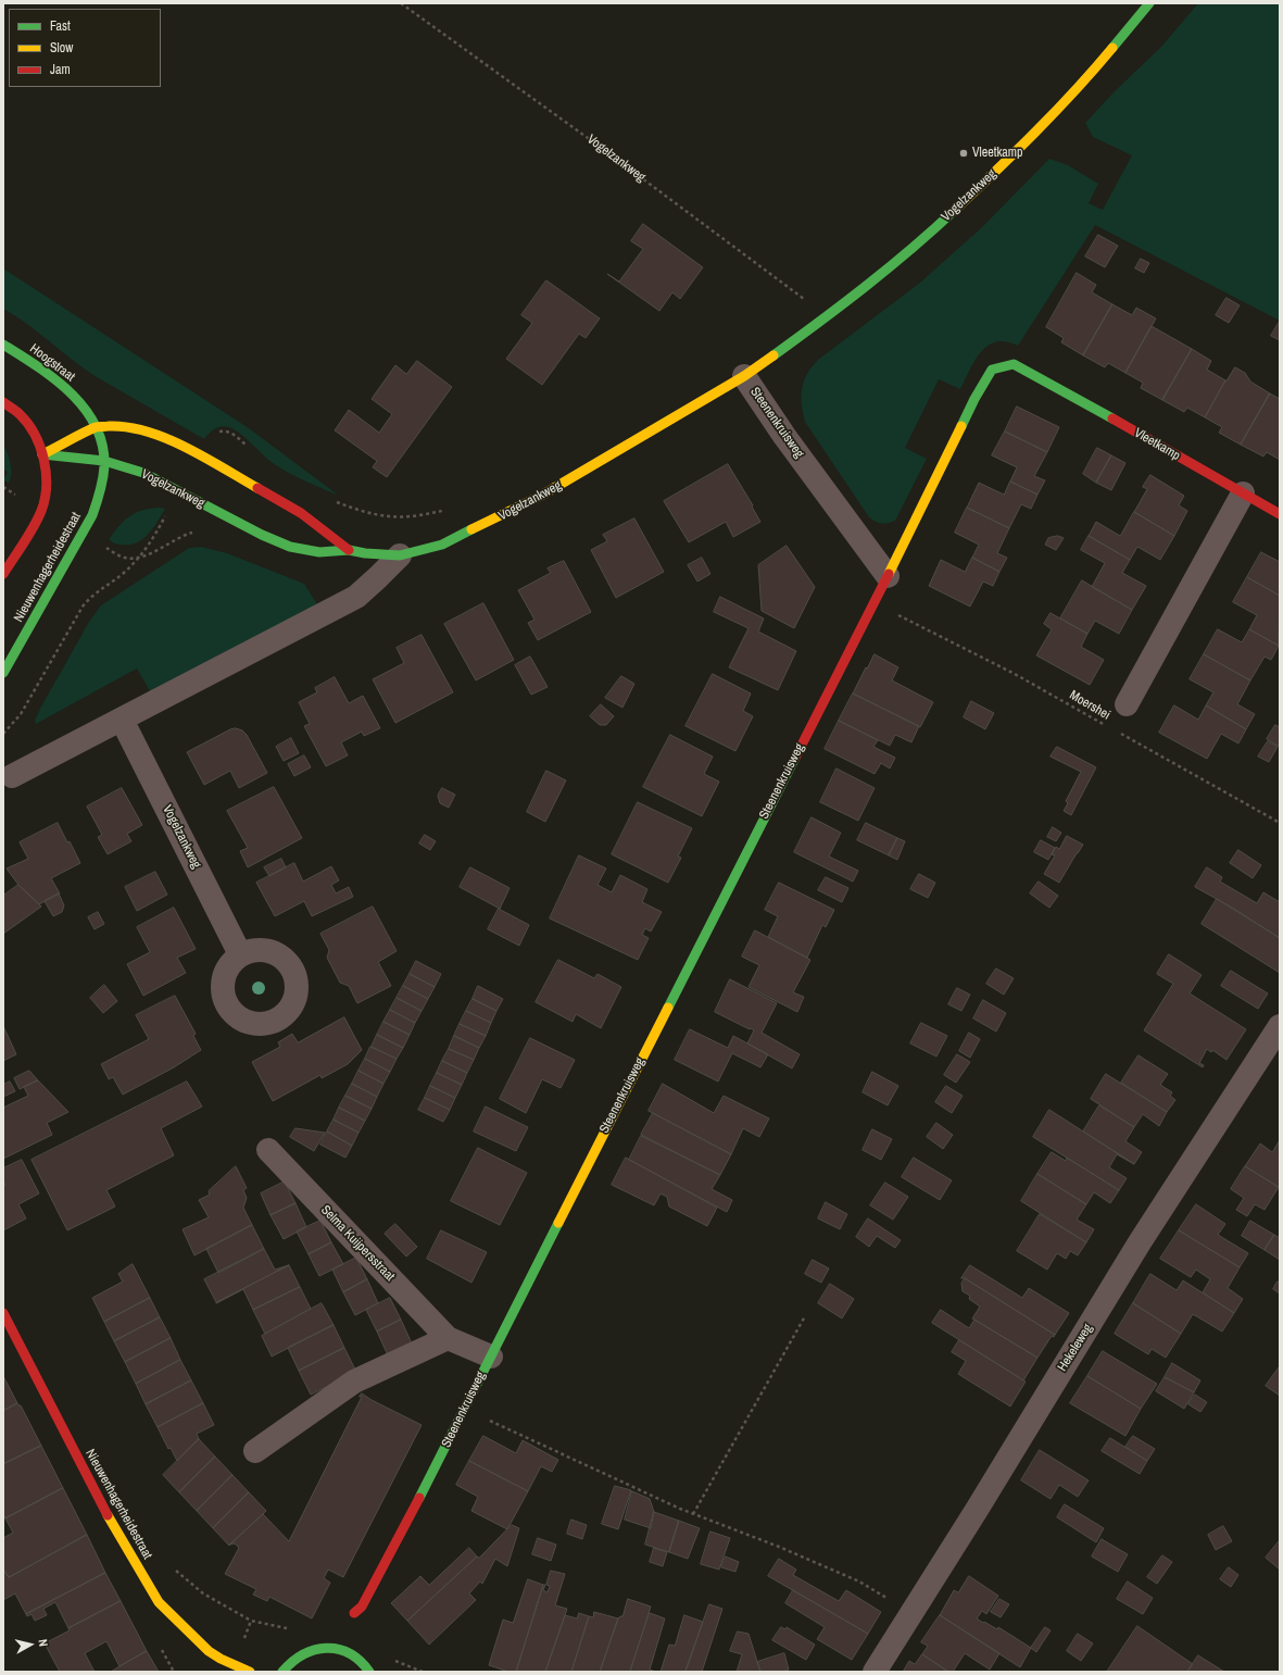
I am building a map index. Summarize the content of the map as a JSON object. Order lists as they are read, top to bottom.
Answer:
{
  "streets": {
    "street": [
      "Vogelzankweg",
      "Hoogstraat",
      "Steenenkruisweg",
      "Vleetkamp",
      "Nieuwenhagerheidestraat",
      "Selma Kuijpersstraat",
      "Hekeleweg"
    ],
    "path": ["Moershei"]
  },
  "crossings": [
    ["Vogelzankweg", "Hoogstraat"],
    ["Vogelzankweg", "Steenenkruisweg"],
    ["Vogelzankweg", "Nieuwenhagerheidestraat"],
    ["Hoogstraat", "Nieuwenhagerheidestraat"],
    ["Steenenkruisweg", "Vleetkamp"],
    ["Steenenkruisweg", "Selma Kuijpersstraat"]
  ],
  "places": ["Vleetkamp"],
  "legend": ["Fast", "Slow", "Jam"],
  "north": "right"
}
